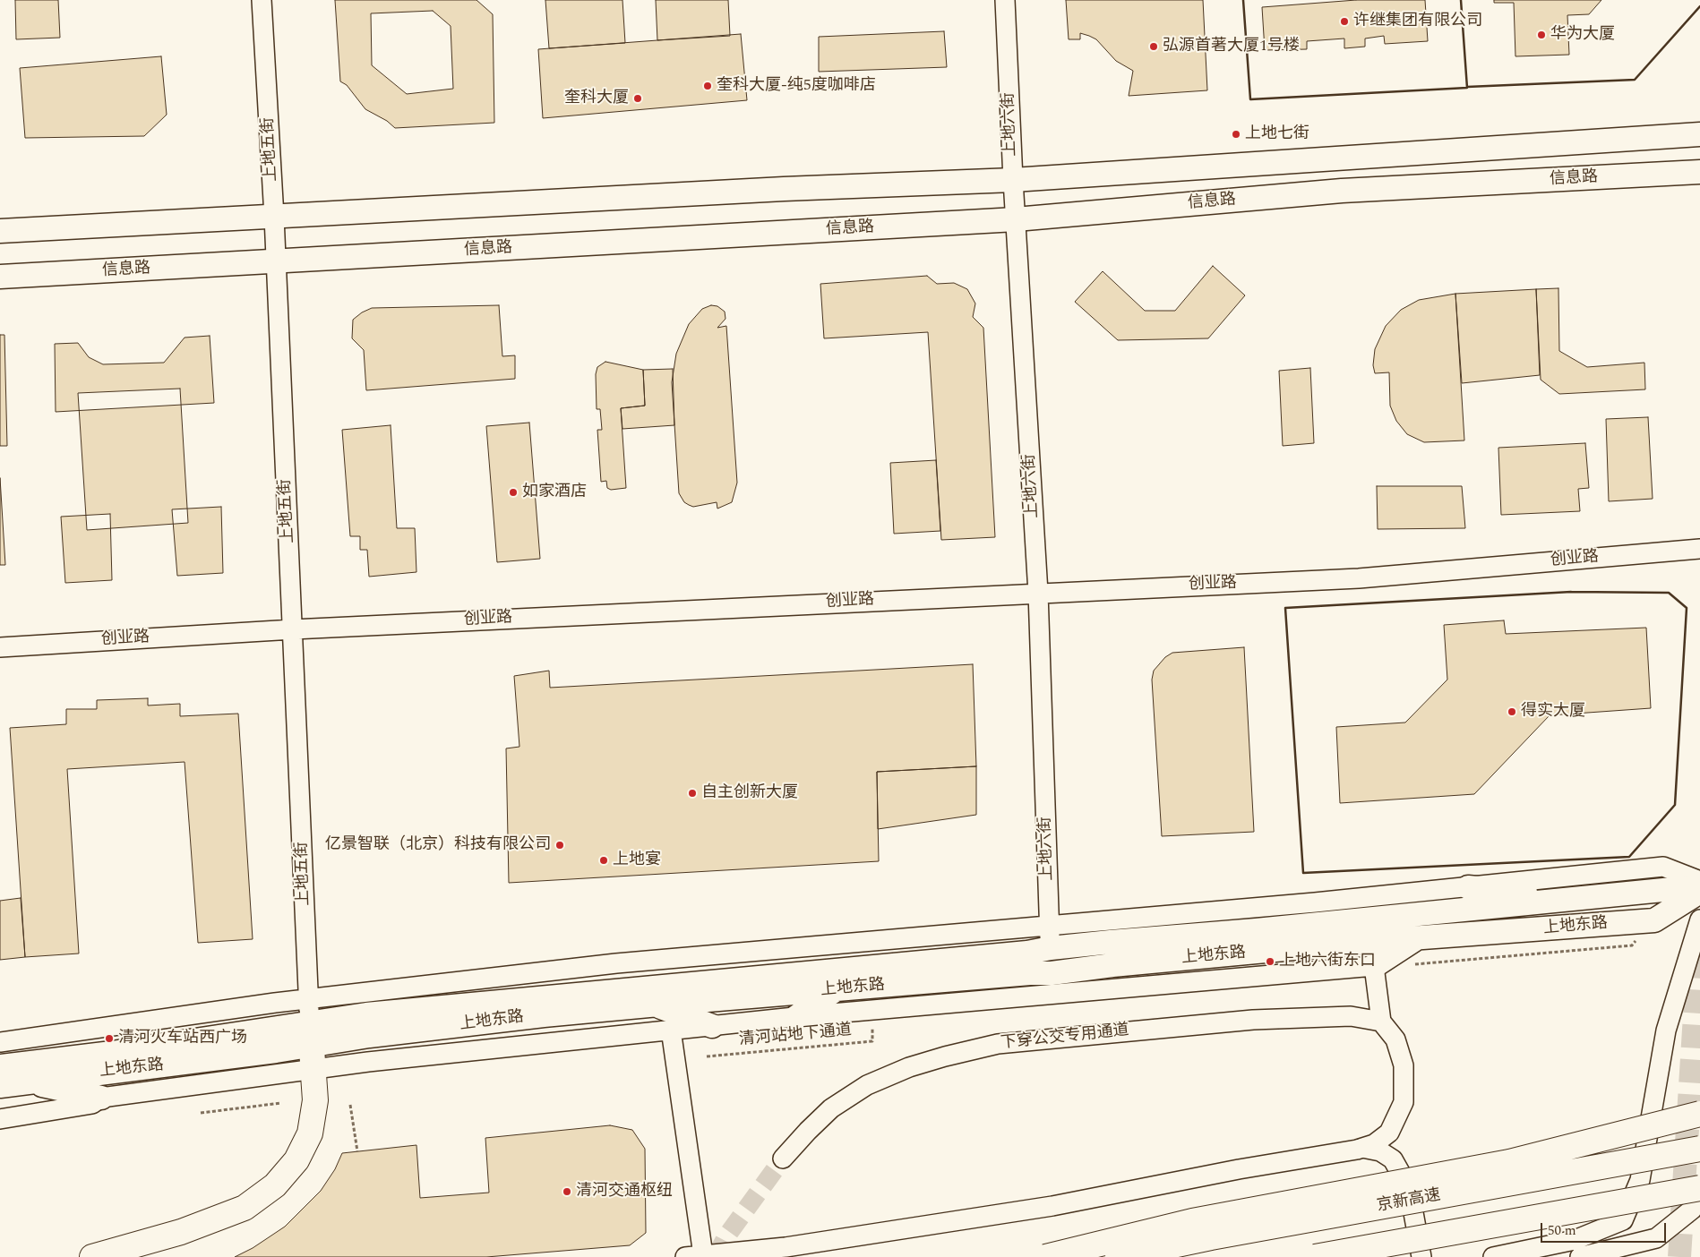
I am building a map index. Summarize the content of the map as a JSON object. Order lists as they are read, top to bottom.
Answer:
{
  "streets": {
    "highway": ["京新高速"],
    "main road": ["信息路", "上地东路"],
    "street": [
      "上地六街",
      "上地五街",
      "创业路",
      "下穿公交专用通道"
    ],
    "path": ["清河站地下通道"]
  },
  "crossings": [
    ["上地六街", "信息路"],
    ["上地六街", "创业路"],
    ["上地六街", "上地东路"],
    ["上地五街", "信息路"],
    ["上地五街", "创业路"],
    ["上地五街", "上地东路"]
  ],
  "places": [
    "许继集团有限公司",
    "华为大厦",
    "弘源首著大厦1号楼",
    "奎科大厦-纯5度咖啡店",
    "奎科大厦",
    "上地七街",
    "如家酒店",
    "得实大厦",
    "自主创新大厦",
    "亿景智联（北京）科技有限公司",
    "上地宴",
    "上地六街东口",
    "清河火车站西广场",
    "清河交通枢纽"
  ],
  "scale_bar": "50 m"
}
